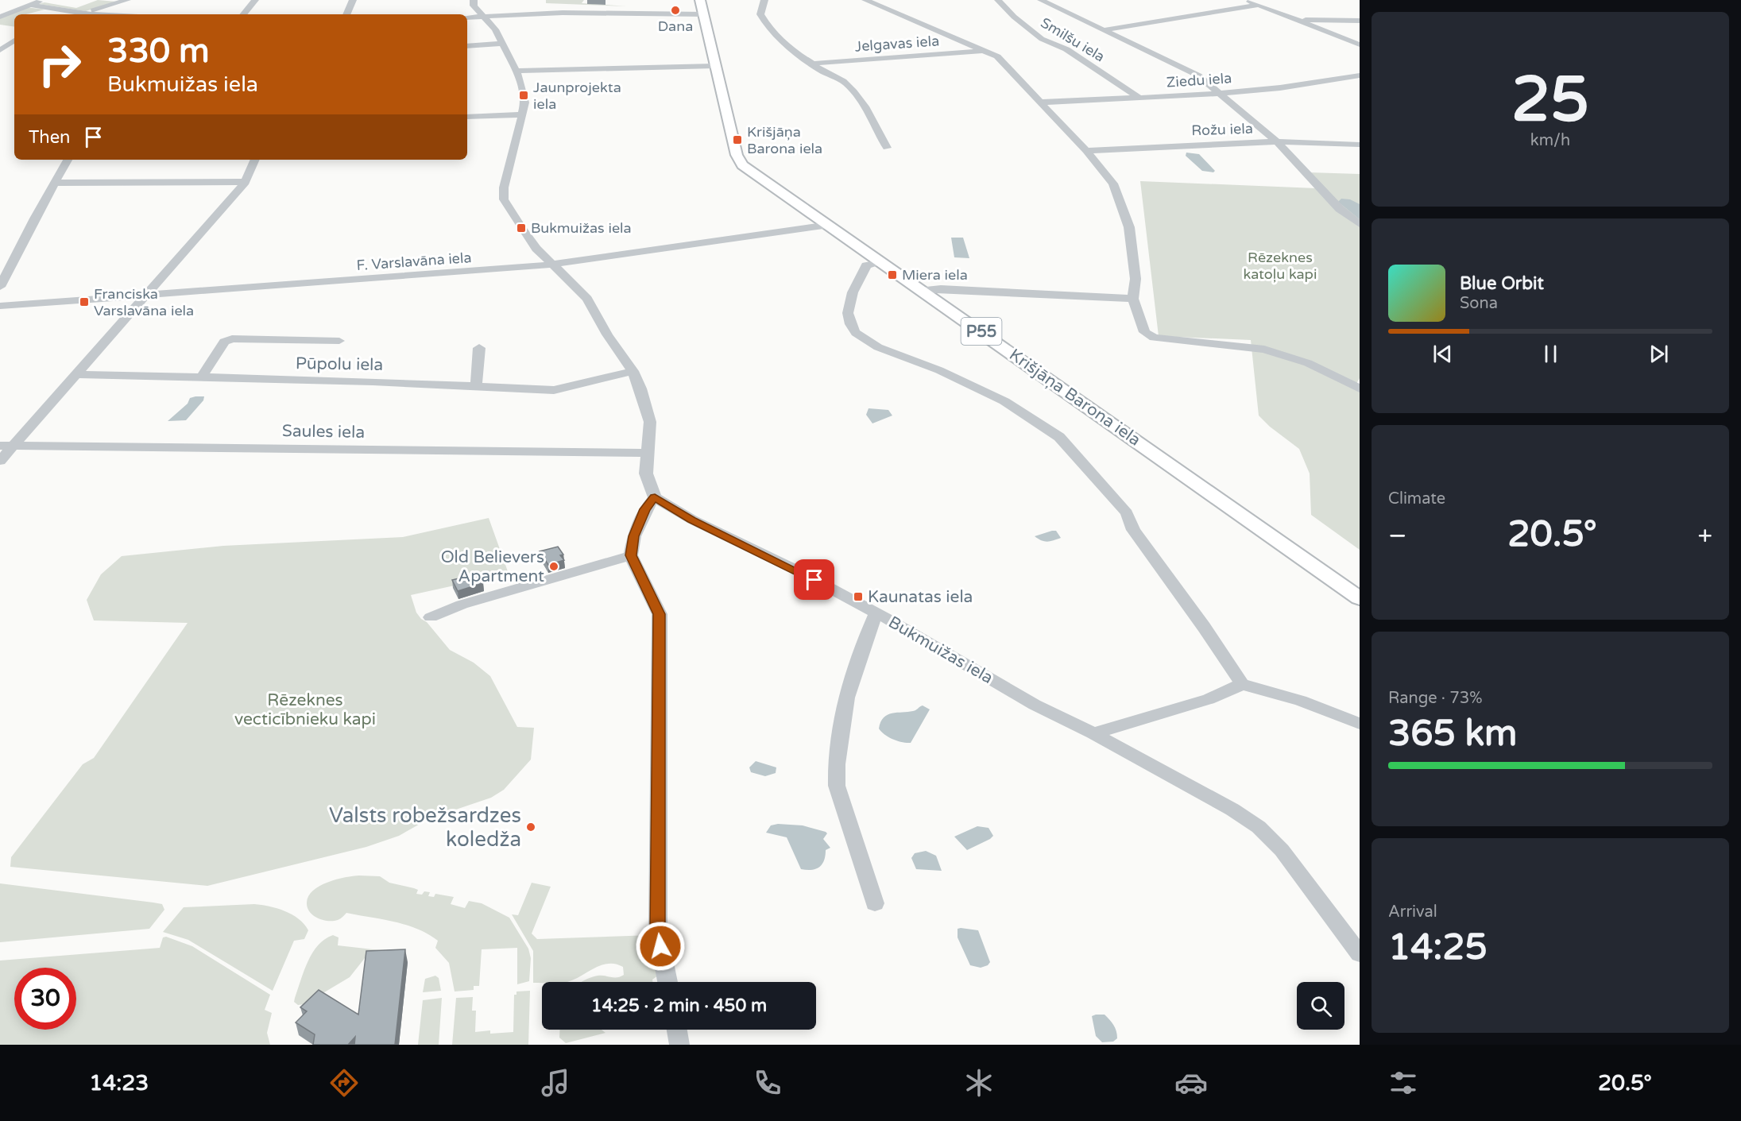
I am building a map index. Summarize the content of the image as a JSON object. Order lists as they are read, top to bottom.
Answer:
{
  "streets": {
    "main road": ["P55", "Krišjāņa Barona iela"],
    "street": [
      "Smilšu iela",
      "Jelgavas iela",
      "Ziedu iela",
      "Rožu iela",
      "F. Varslavāna iela",
      "Pūpolu iela",
      "Saules iela",
      "Bukmuižas iela"
    ]
  },
  "crossings": [
    ["Smilšu iela", "Ziedu iela"],
    ["F. Varslavāna iela", "Krišjāņa Barona iela"]
  ],
  "parks": ["Rēzeknes katoļu kapi", "Rēzeknes vecticībnieku kapi"],
  "places": {
    "other": ["Dana", "Old Believers Apartment", "Valsts robežsardzes koledža"],
    "transit": [
      "Jaunprojekta iela",
      "Krišjāņa Barona iela",
      "Bukmuižas iela",
      "Miera iela",
      "Franciska Varslavāna iela",
      "Kaunatas iela"
    ]
  },
  "page": {
    "tile": [
      ["25", "km/h"],
      "Climate",
      ["Range · 73%", "365 km"],
      ["Arrival", "14:25"]
    ],
    "turn": ["330 m", "Bukmuižas iela"],
    "then": "Then",
    "song": ["Blue Orbit", "Sona"],
    "heat": ["−", "20.5°", "+"],
    "limit": "30",
    "trip": "14:25 · 2 min · 450 m",
    "tabs": ["14:23", "20.5°"]
  }
}
